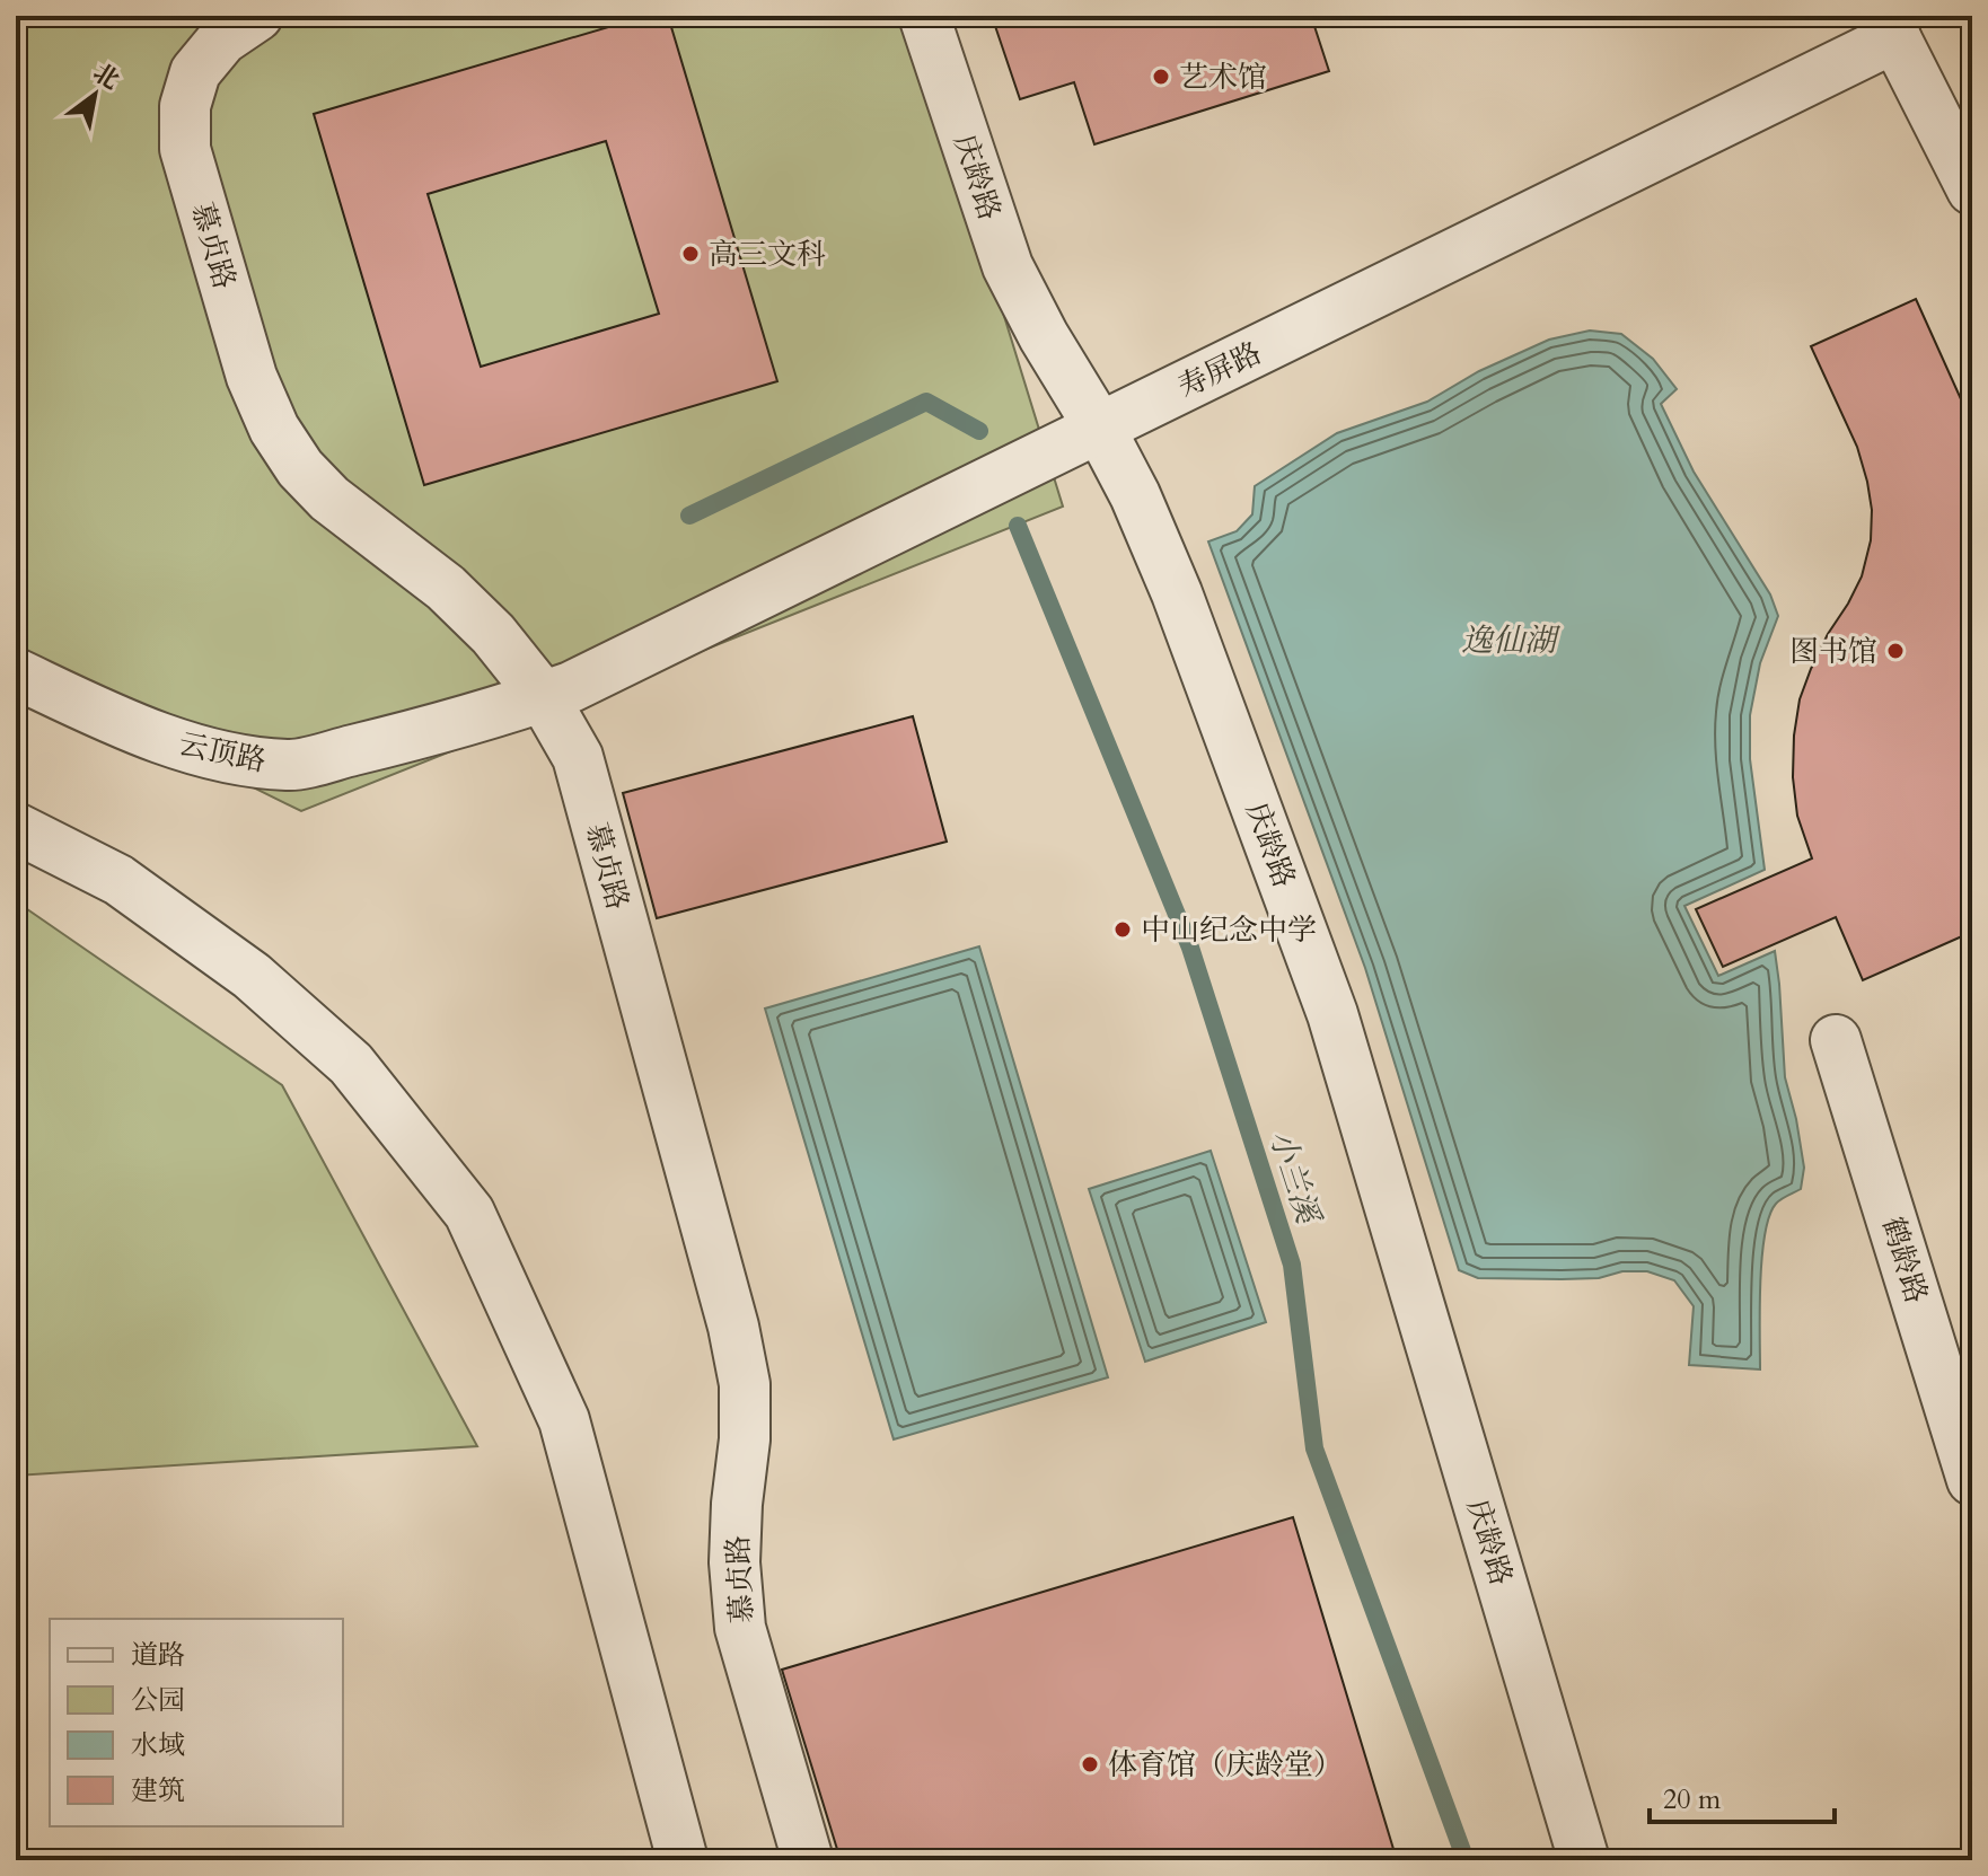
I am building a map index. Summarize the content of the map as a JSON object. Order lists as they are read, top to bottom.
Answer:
{
  "streets": {
    "street": [
      "庆龄路",
      "慕贞路",
      "寿屏路",
      "云顶路",
      "鹤龄路"
    ]
  },
  "crossings": [
    ["庆龄路", "寿屏路"],
    ["慕贞路", "寿屏路"],
    ["慕贞路", "云顶路"],
    ["寿屏路", "云顶路"]
  ],
  "water": ["逸仙湖", "小兰溪"],
  "places": [
    "艺术馆",
    "高三文科",
    "图书馆",
    "中山纪念中学",
    "体育馆（庆龄堂）"
  ],
  "legend": [
    "道路",
    "公园",
    "水域",
    "建筑"
  ],
  "scale_bar": "20 m",
  "north": "top right"
}
